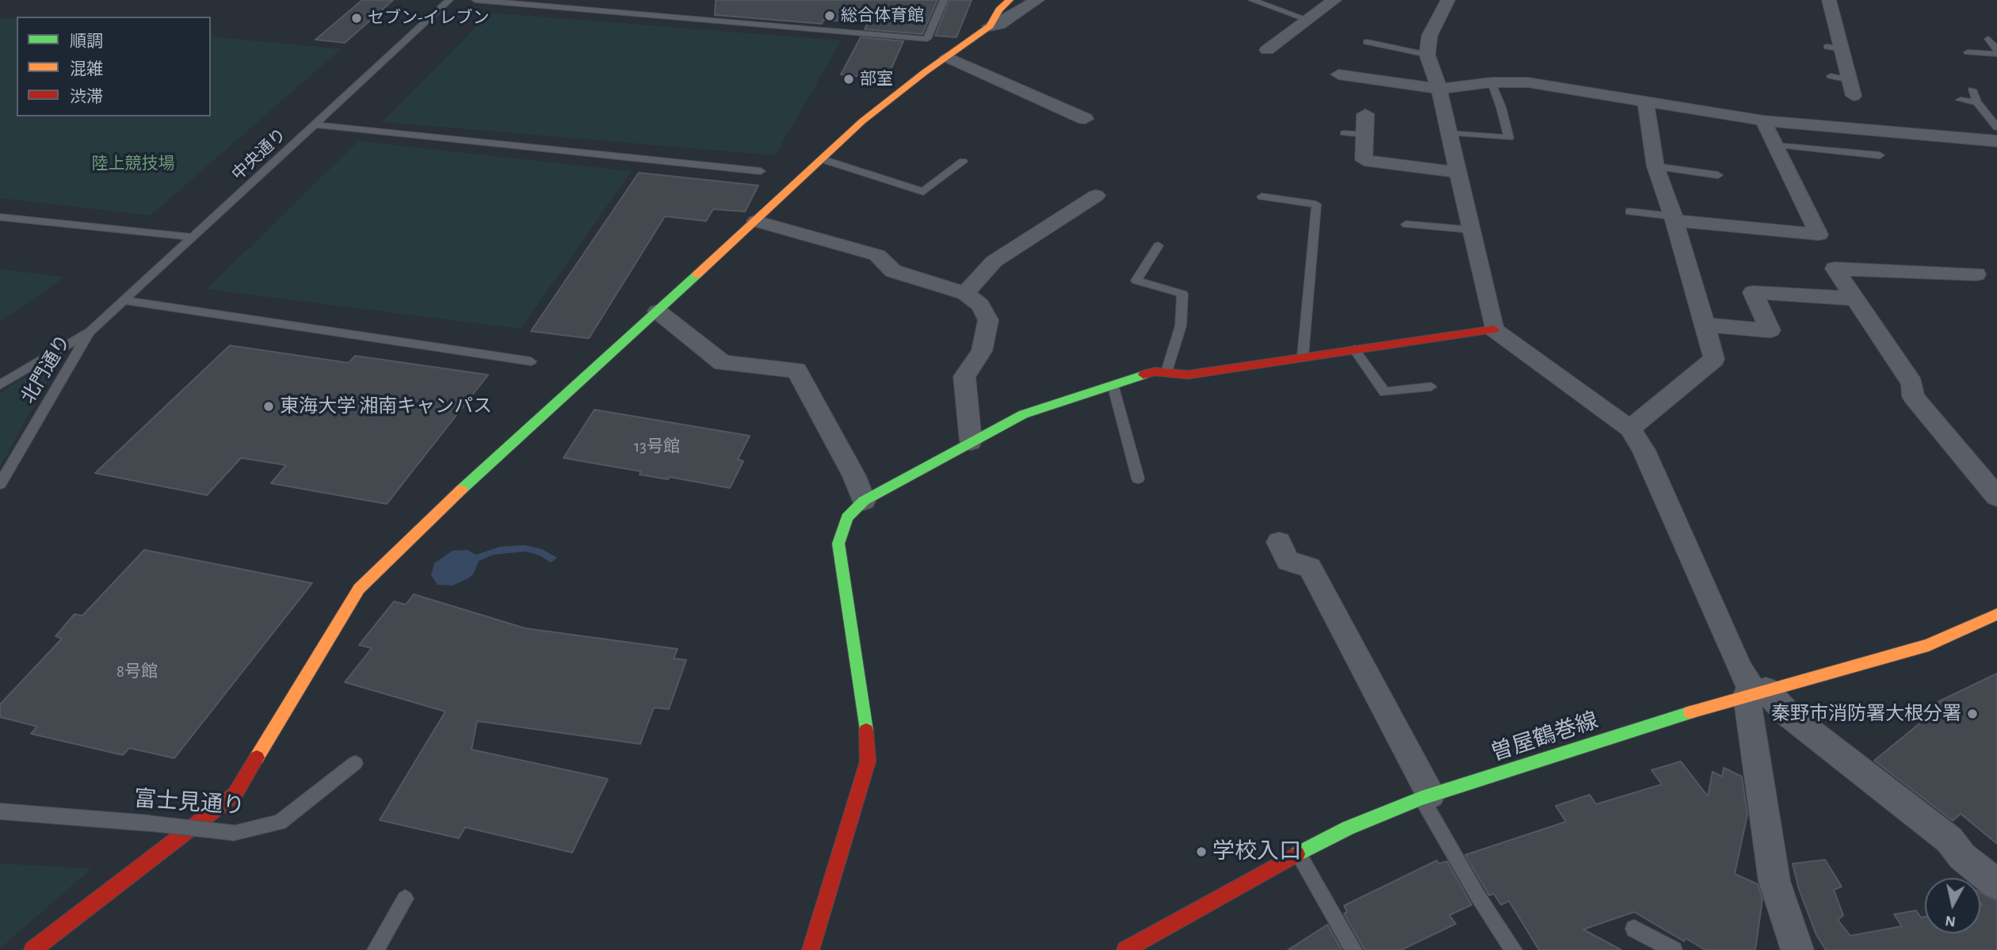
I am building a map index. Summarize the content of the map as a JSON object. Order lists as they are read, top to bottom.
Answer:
{
  "streets": {
    "street": ["曽屋鶴巻線"],
    "lane": ["中央通り", "北門通り", "富士見通り"]
  },
  "crossings": [
    ["中央通り", "北門通り"]
  ],
  "parks": ["陸上競技場"],
  "places": [
    "総合体育館",
    "セブン-イレブン",
    "部室",
    "東海大学 湘南キャンパス",
    "秦野市消防署大根分署",
    "学校入口"
  ],
  "house_numbers": ["13号館", "8号館"],
  "legend": ["順調", "混雑", "渋滞"],
  "north": "bottom"
}
